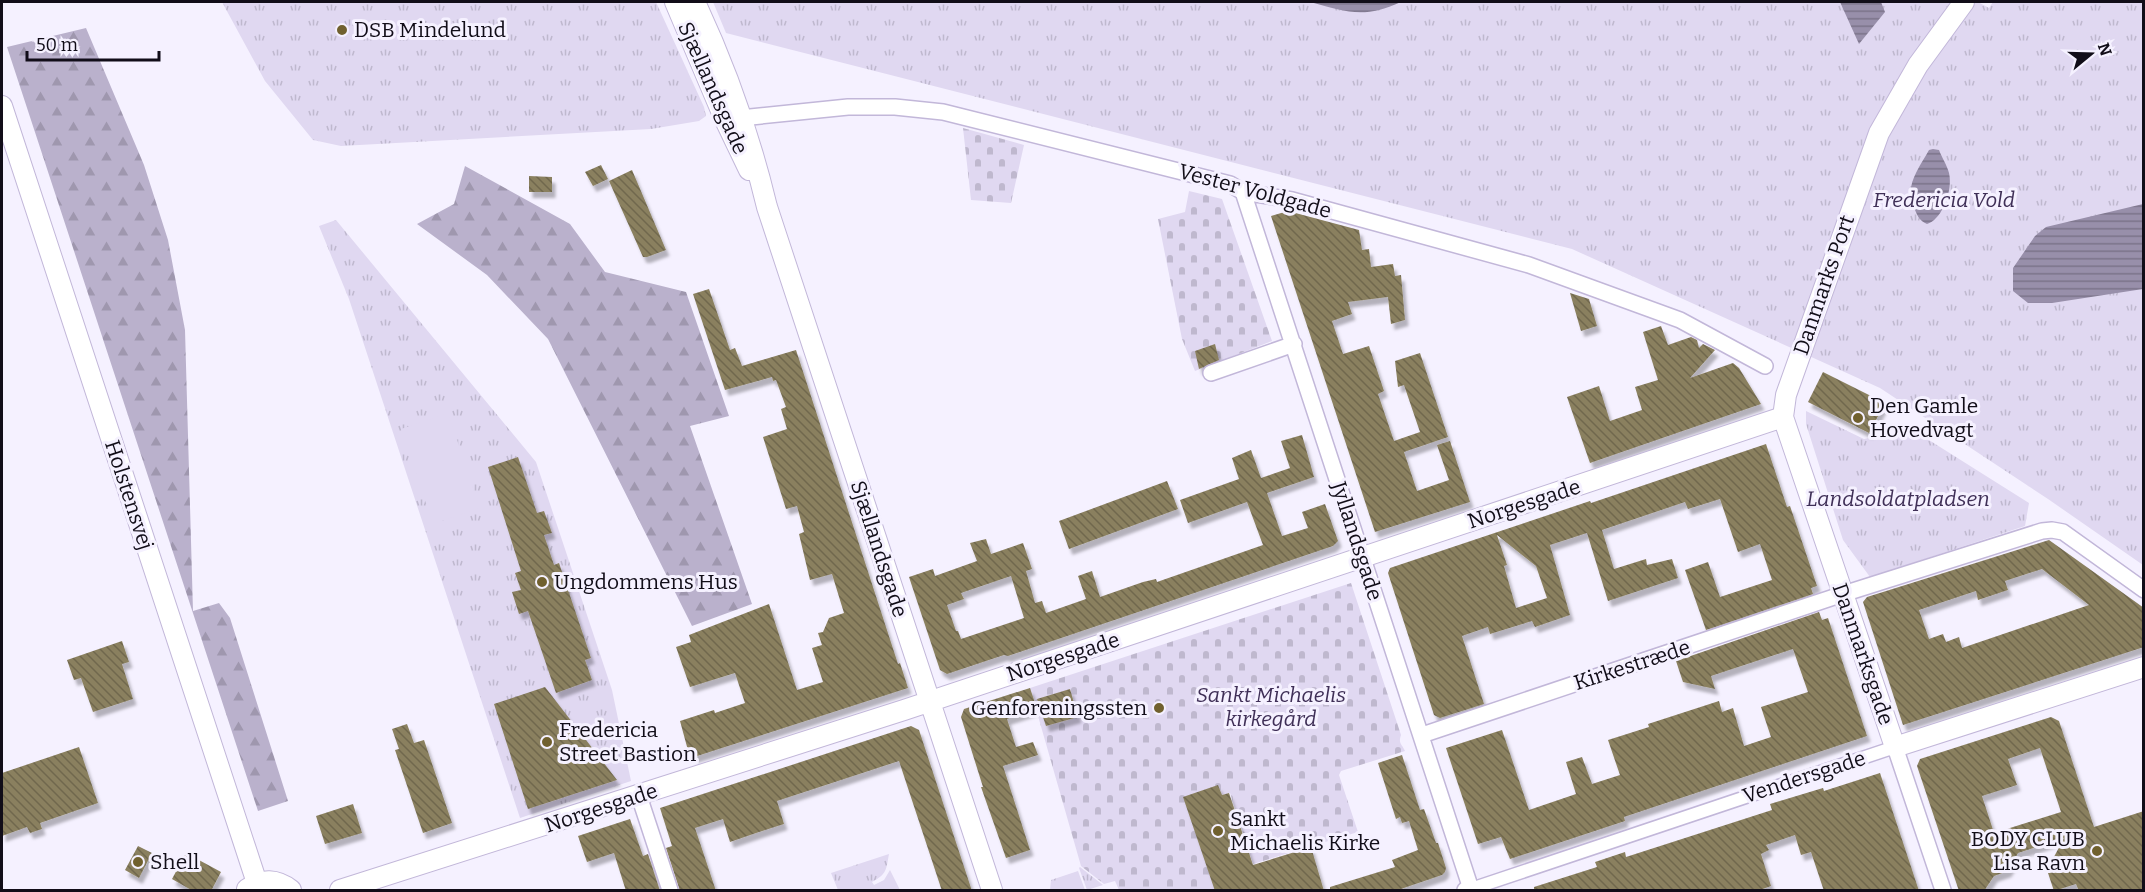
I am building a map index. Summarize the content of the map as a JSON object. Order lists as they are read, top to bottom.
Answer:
{
  "streets": {
    "street": [
      "Sjællandsgade",
      "Vester Voldgade",
      "Danmarks Port",
      "Holstensvej",
      "Norgesgade",
      "Jyllandsgade",
      "Danmarksgade",
      "Kirkestræde",
      "Vendersgade"
    ]
  },
  "crossings": [
    ["Sjællandsgade", "Vester Voldgade"],
    ["Sjællandsgade", "Norgesgade"],
    ["Vester Voldgade", "Jyllandsgade"],
    ["Danmarks Port", "Norgesgade"],
    ["Danmarks Port", "Danmarksgade"],
    ["Norgesgade", "Jyllandsgade"],
    ["Norgesgade", "Danmarksgade"],
    ["Jyllandsgade", "Kirkestræde"],
    ["Jyllandsgade", "Vendersgade"],
    ["Danmarksgade", "Kirkestræde"],
    ["Danmarksgade", "Vendersgade"]
  ],
  "parks": ["Fredericia Vold", "Landsoldatpladsen", "Sankt Michaelis kirkegård"],
  "places": [
    "DSB Mindelund",
    "Den Gamle Hovedvagt",
    "Ungdommens Hus",
    "Genforeningssten",
    "Fredericia Street Bastion",
    "Sankt Michaelis Kirke",
    "BODY CLUB Lisa Ravn",
    "Shell"
  ],
  "scale_bar": "50 m",
  "north": "right"
}
